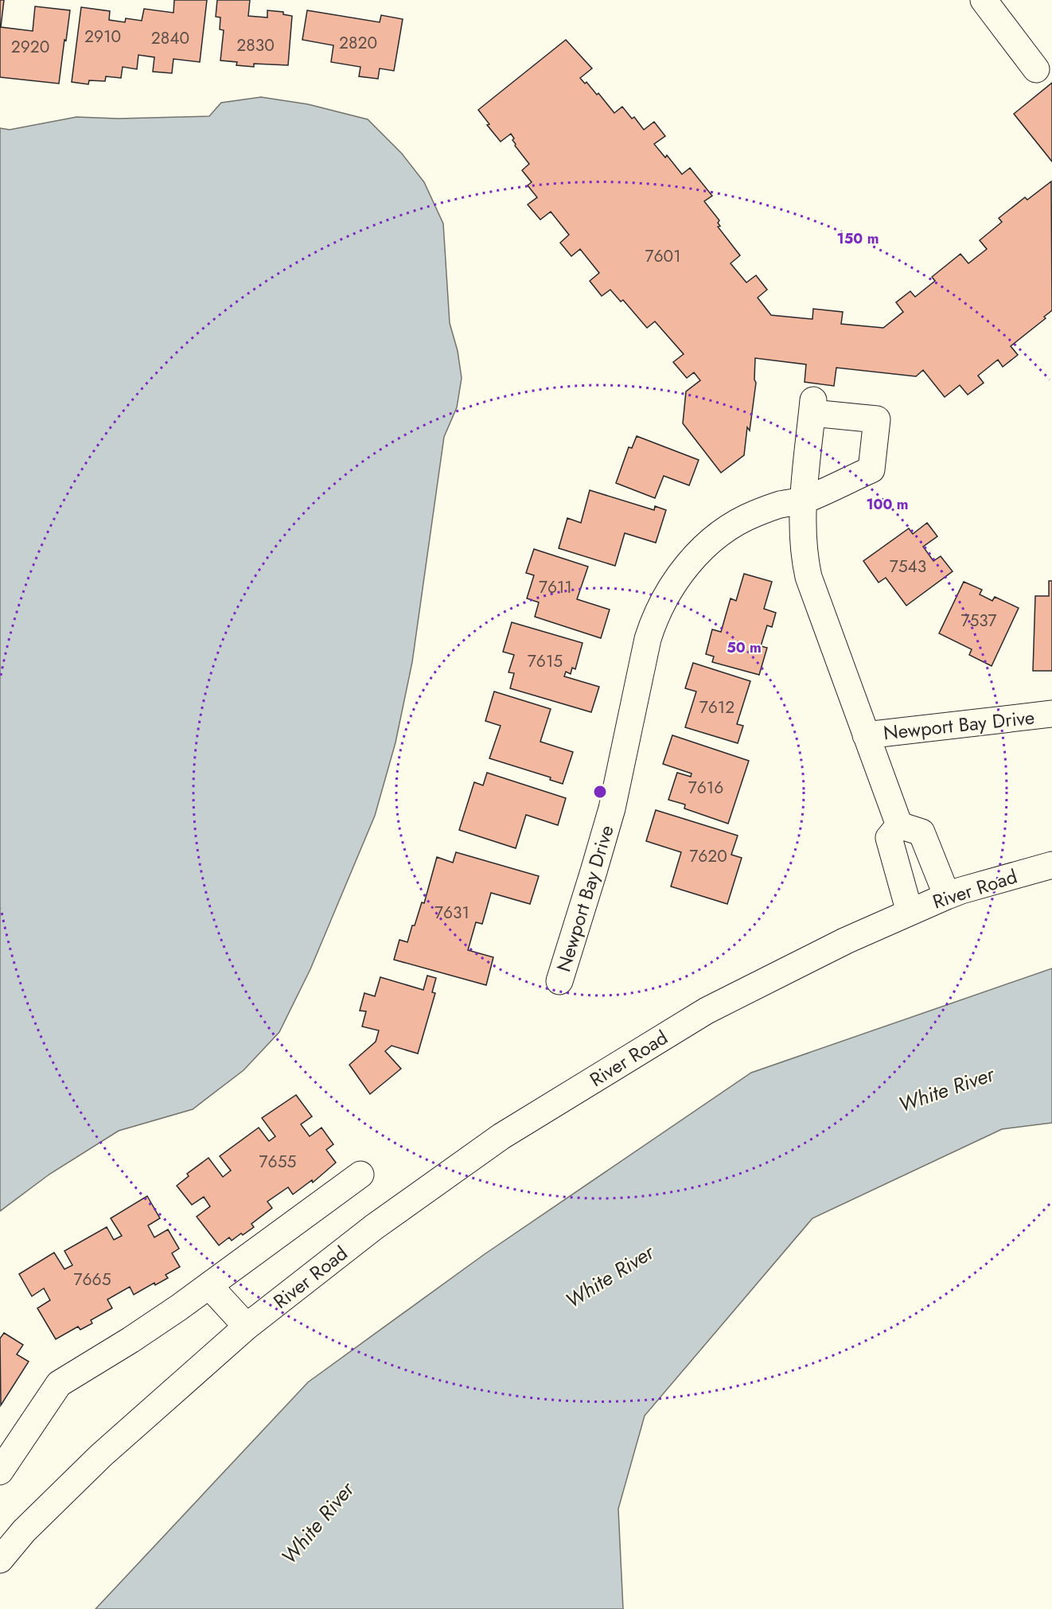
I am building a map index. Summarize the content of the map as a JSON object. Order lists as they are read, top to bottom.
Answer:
{
  "streets": {
    "street": ["Newport Bay Drive", "River Road"]
  },
  "water": ["White River"],
  "house_numbers": [
    "2910",
    "2840",
    "2820",
    "2830",
    "2920",
    "7601",
    "7543",
    "7611",
    "7537",
    "7615",
    "7612",
    "7616",
    "7620",
    "7631",
    "7655",
    "7665"
  ],
  "rings": ["150 m", "100 m", "50 m"]
}
